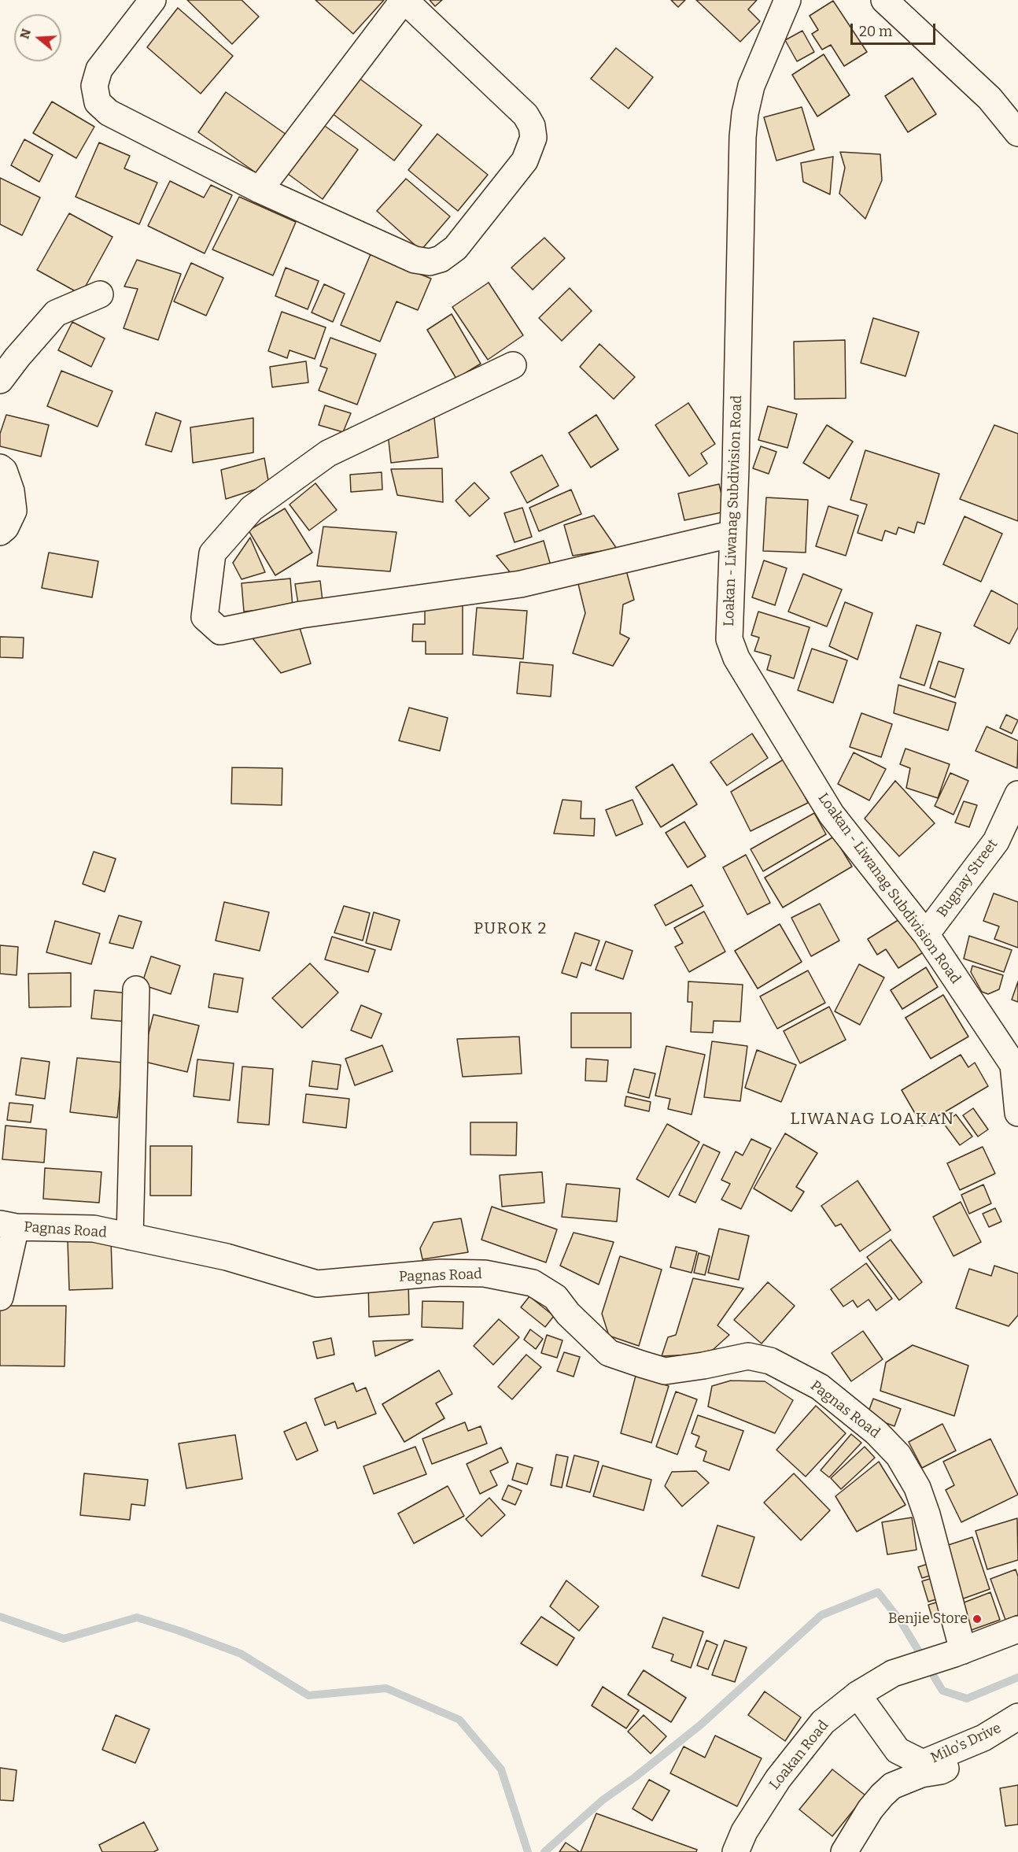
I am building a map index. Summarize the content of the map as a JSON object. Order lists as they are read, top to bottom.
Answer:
{
  "streets": {
    "street": [
      "Loakan - Liwanag Subdivision Road",
      "Bugnay Street",
      "Pagnas Road",
      "Milo's Drive",
      "Loakan Road"
    ]
  },
  "crossings": [
    ["Loakan - Liwanag Subdivision Road", "Bugnay Street"],
    ["Pagnas Road", "Loakan Road"],
    ["Milo's Drive", "Loakan Road"]
  ],
  "districts": ["PUROK 2", "LIWANAG LOAKAN"],
  "places": ["Benjie Store"],
  "scale_bar": "20 m",
  "north": "left"
}
